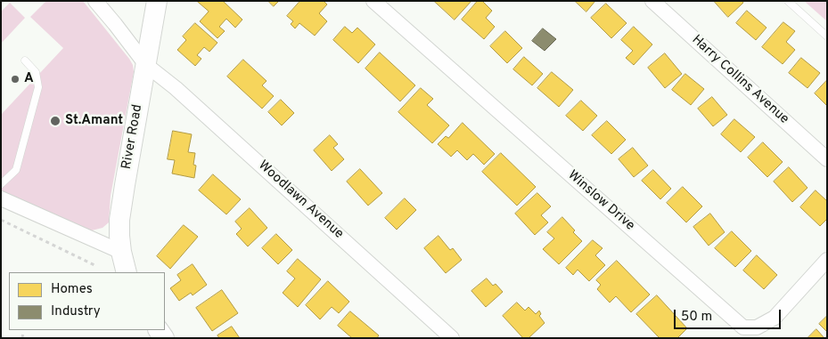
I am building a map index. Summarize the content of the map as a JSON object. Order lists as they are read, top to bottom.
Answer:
{
  "streets": {
    "street": [
      "Harry Collins Avenue",
      "River Road",
      "Woodlawn Avenue",
      "Winslow Drive"
    ]
  },
  "crossings": [
    ["River Road", "Woodlawn Avenue"]
  ],
  "places": ["A", "St.Amant"],
  "legend": ["Homes", "Industry"],
  "scale_bar": "50 m"
}
